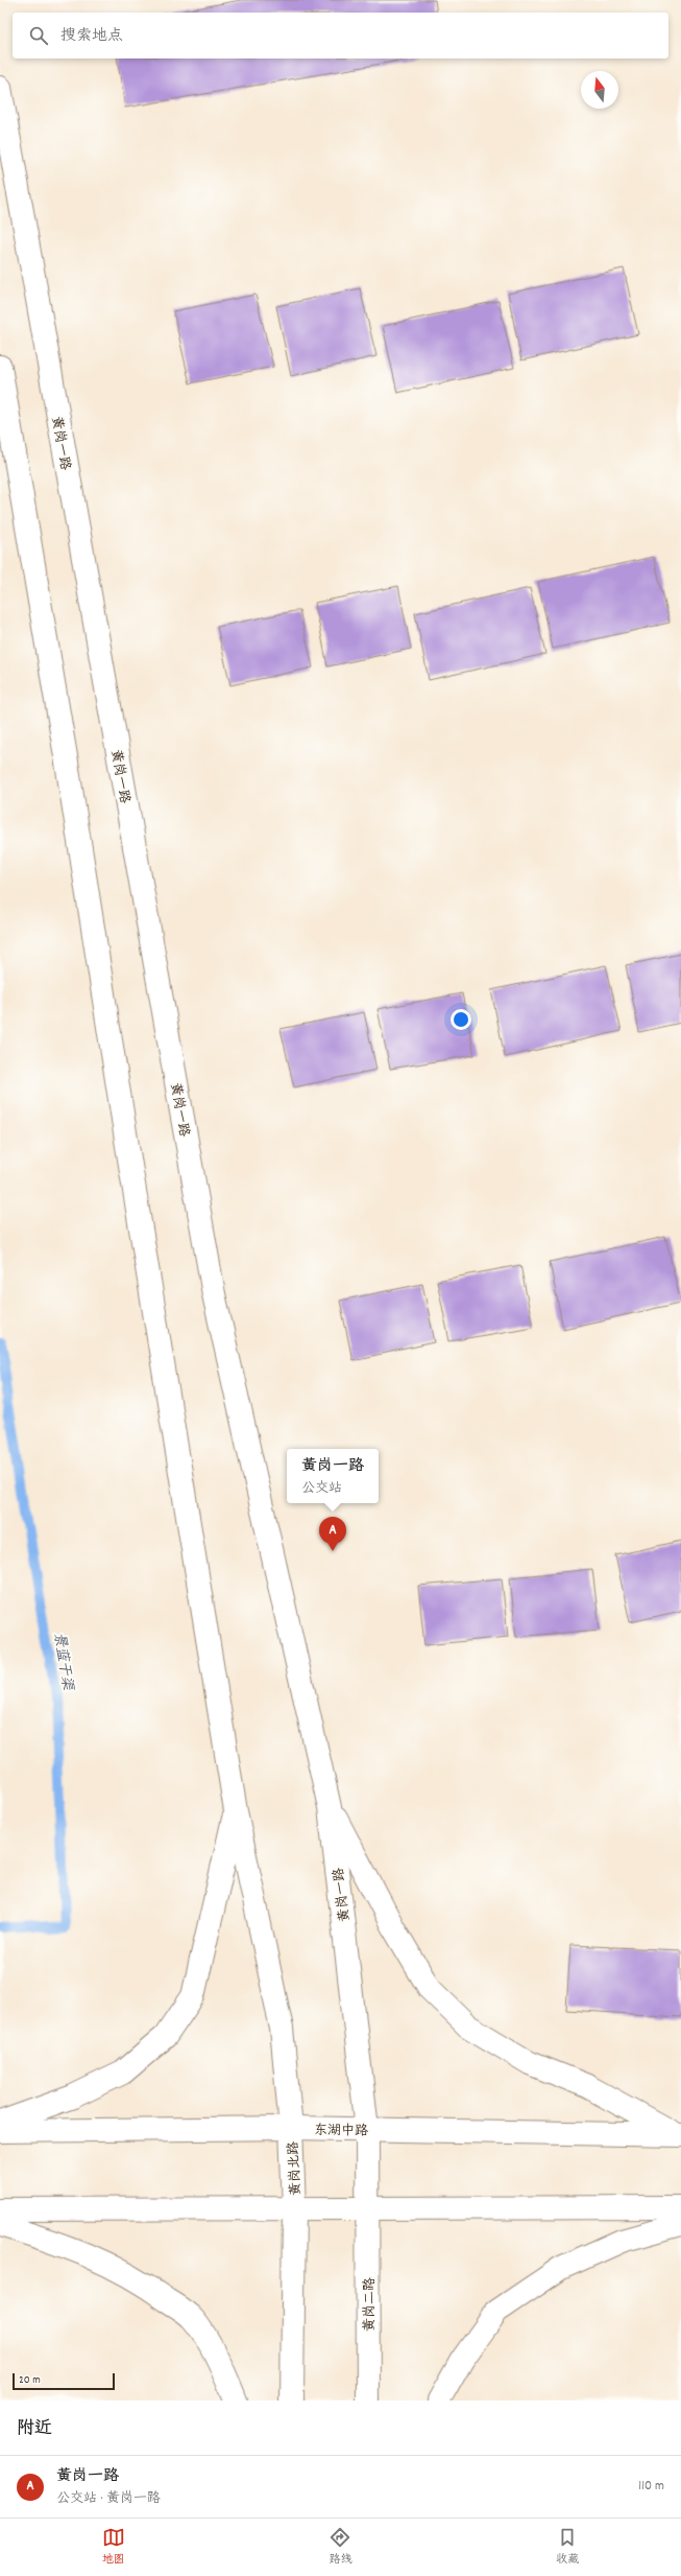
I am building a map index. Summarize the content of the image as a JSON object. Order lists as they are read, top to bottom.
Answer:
{
  "streets": {
    "main road": [
      "黄岗一路",
      "东湖中路",
      "黃岗北路",
      "黄岗二路"
    ]
  },
  "crossings": [
    ["黄岗一路", "东湖中路"],
    ["东湖中路", "黃岗北路"]
  ],
  "water": ["景蓝干渠"],
  "scale_bar": "20 m",
  "north": "top",
  "page": {
    "search": "搜索地点",
    "popup": ["黄岗一路", "公交站"],
    "pins": "A",
    "scale": "20 m",
    "heading": "附近",
    "list": [
      {
        "mark": "A",
        "name": "黄岗一路",
        "note": "公交站 · 黄岗一路",
        "value": "110 m"
      }
    ],
    "nav": ["地图", "路线", "收藏"]
  }
}
